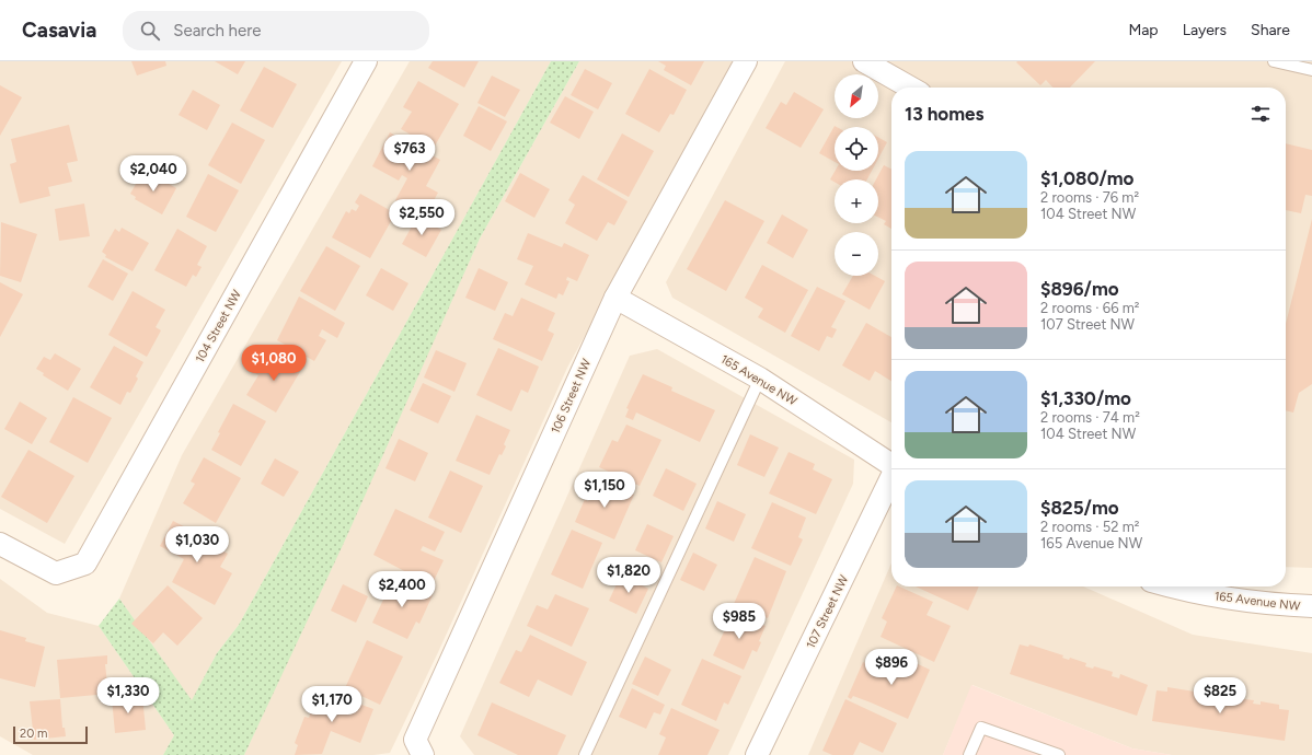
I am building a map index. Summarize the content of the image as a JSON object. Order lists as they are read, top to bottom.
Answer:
{
  "streets": {
    "street": [
      "104 Street NW",
      "165 Avenue NW",
      "106 Street NW",
      "107 Street NW"
    ]
  },
  "crossings": [
    ["165 Avenue NW", "106 Street NW"]
  ],
  "scale_bar": "20 m",
  "north": "bottom left",
  "page": {
    "header": "Casavia",
    "search": "Search here",
    "nav": ["Map", "Layers", "Share"],
    "map_buttons": ["+", "−"],
    "heading": "13 homes",
    "price": [
      "$763",
      "$2,040",
      "$2,550",
      "$1,080",
      "$1,150",
      "$1,030",
      "$1,820",
      "$2,400",
      "$985",
      "$896",
      "$1,330",
      "$825",
      "$1,170"
    ],
    "list": [
      {
        "name": "$1,080/mo",
        "note": "2 rooms · 76 m² · 104 Street NW"
      },
      {
        "name": "$896/mo",
        "note": "2 rooms · 66 m² · 107 Street NW"
      },
      {
        "name": "$1,330/mo",
        "note": "2 rooms · 74 m² · 104 Street NW"
      },
      {
        "name": "$825/mo",
        "note": "2 rooms · 52 m² · 165 Avenue NW"
      }
    ],
    "scale": "20 m"
  }
}
